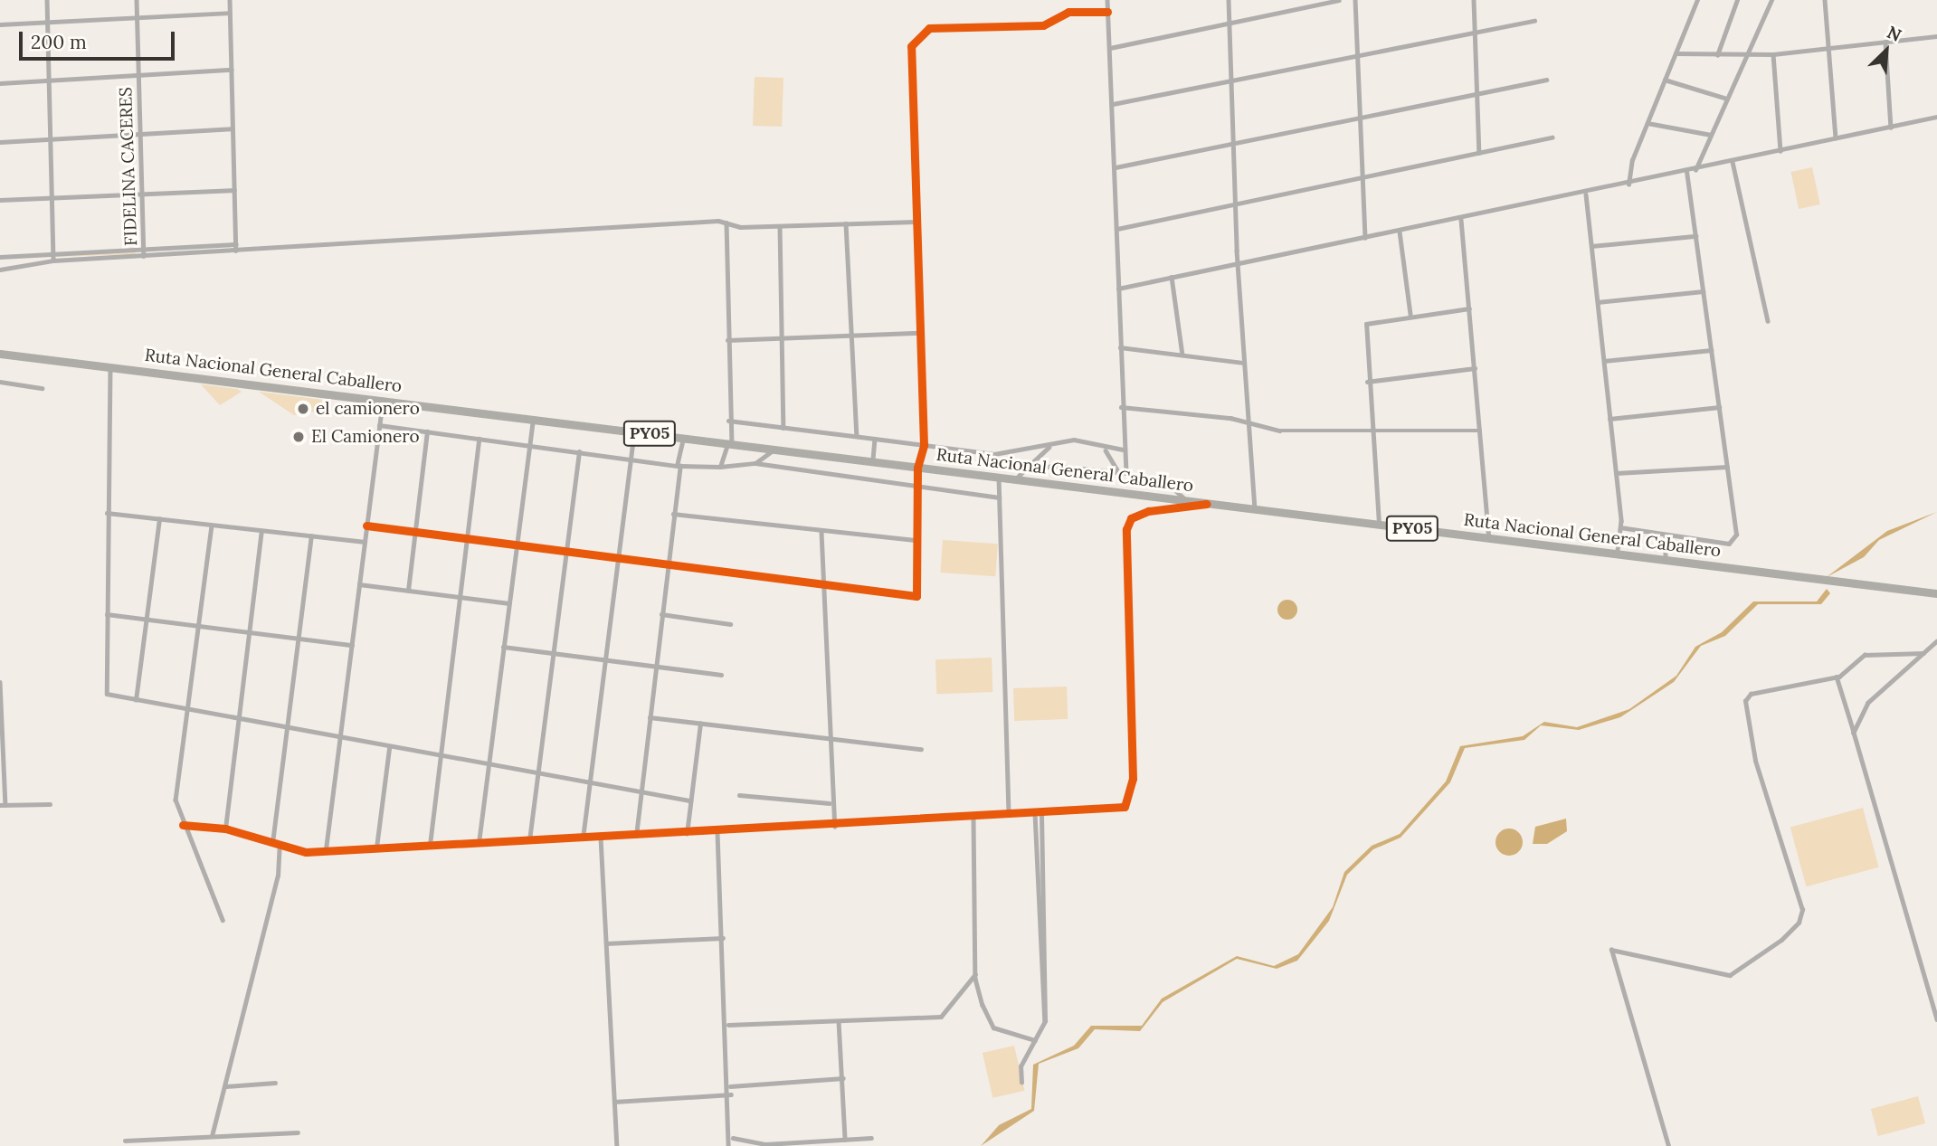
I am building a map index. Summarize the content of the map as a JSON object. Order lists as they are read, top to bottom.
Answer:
{
  "streets": {
    "highway": ["Ruta Nacional General Caballero", "PY05"],
    "street": ["FIDELINA CACERES"]
  },
  "places": ["el camionero", "El Camionero"],
  "scale_bar": "200 m",
  "north": "top right"
}
